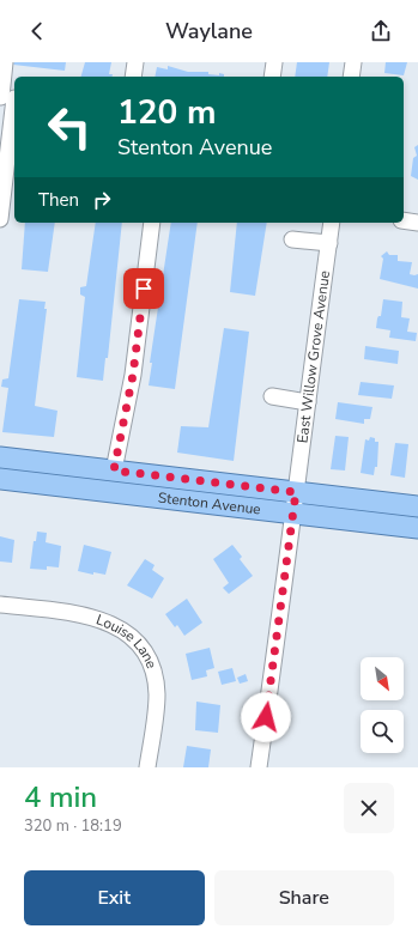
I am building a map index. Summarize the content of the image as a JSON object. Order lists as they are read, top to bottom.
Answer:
{
  "streets": {
    "main road": ["Stenton Avenue"],
    "street": ["East Willow Grove Avenue", "Louise Lane"]
  },
  "crossings": [
    ["East Willow Grove Avenue", "Stenton Avenue"]
  ],
  "north": "bottom right",
  "page": {
    "header": "Waylane",
    "turn": ["120 m", "Stenton Avenue"],
    "then": "Then",
    "heading": ["4 min", "320 m · 18:19"],
    "buttons": ["Exit", "Share"]
  }
}
